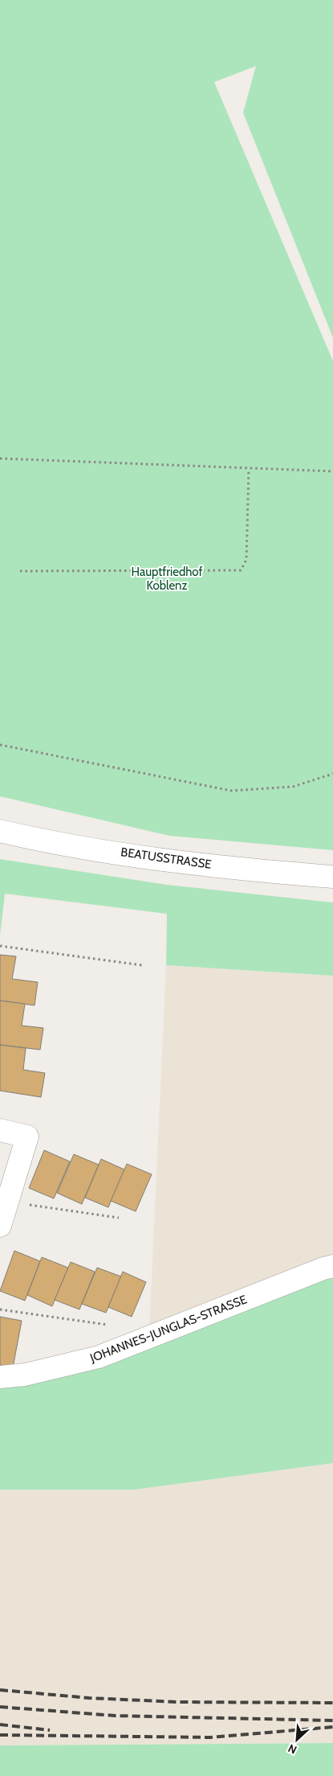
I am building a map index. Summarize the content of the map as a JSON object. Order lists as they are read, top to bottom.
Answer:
{
  "streets": {
    "street": ["BEATUSSTRASSE", "JOHANNES-JUNGLAS-STRASSE"]
  },
  "parks": ["Hauptfriedhof Koblenz"],
  "north": "bottom left"
}
